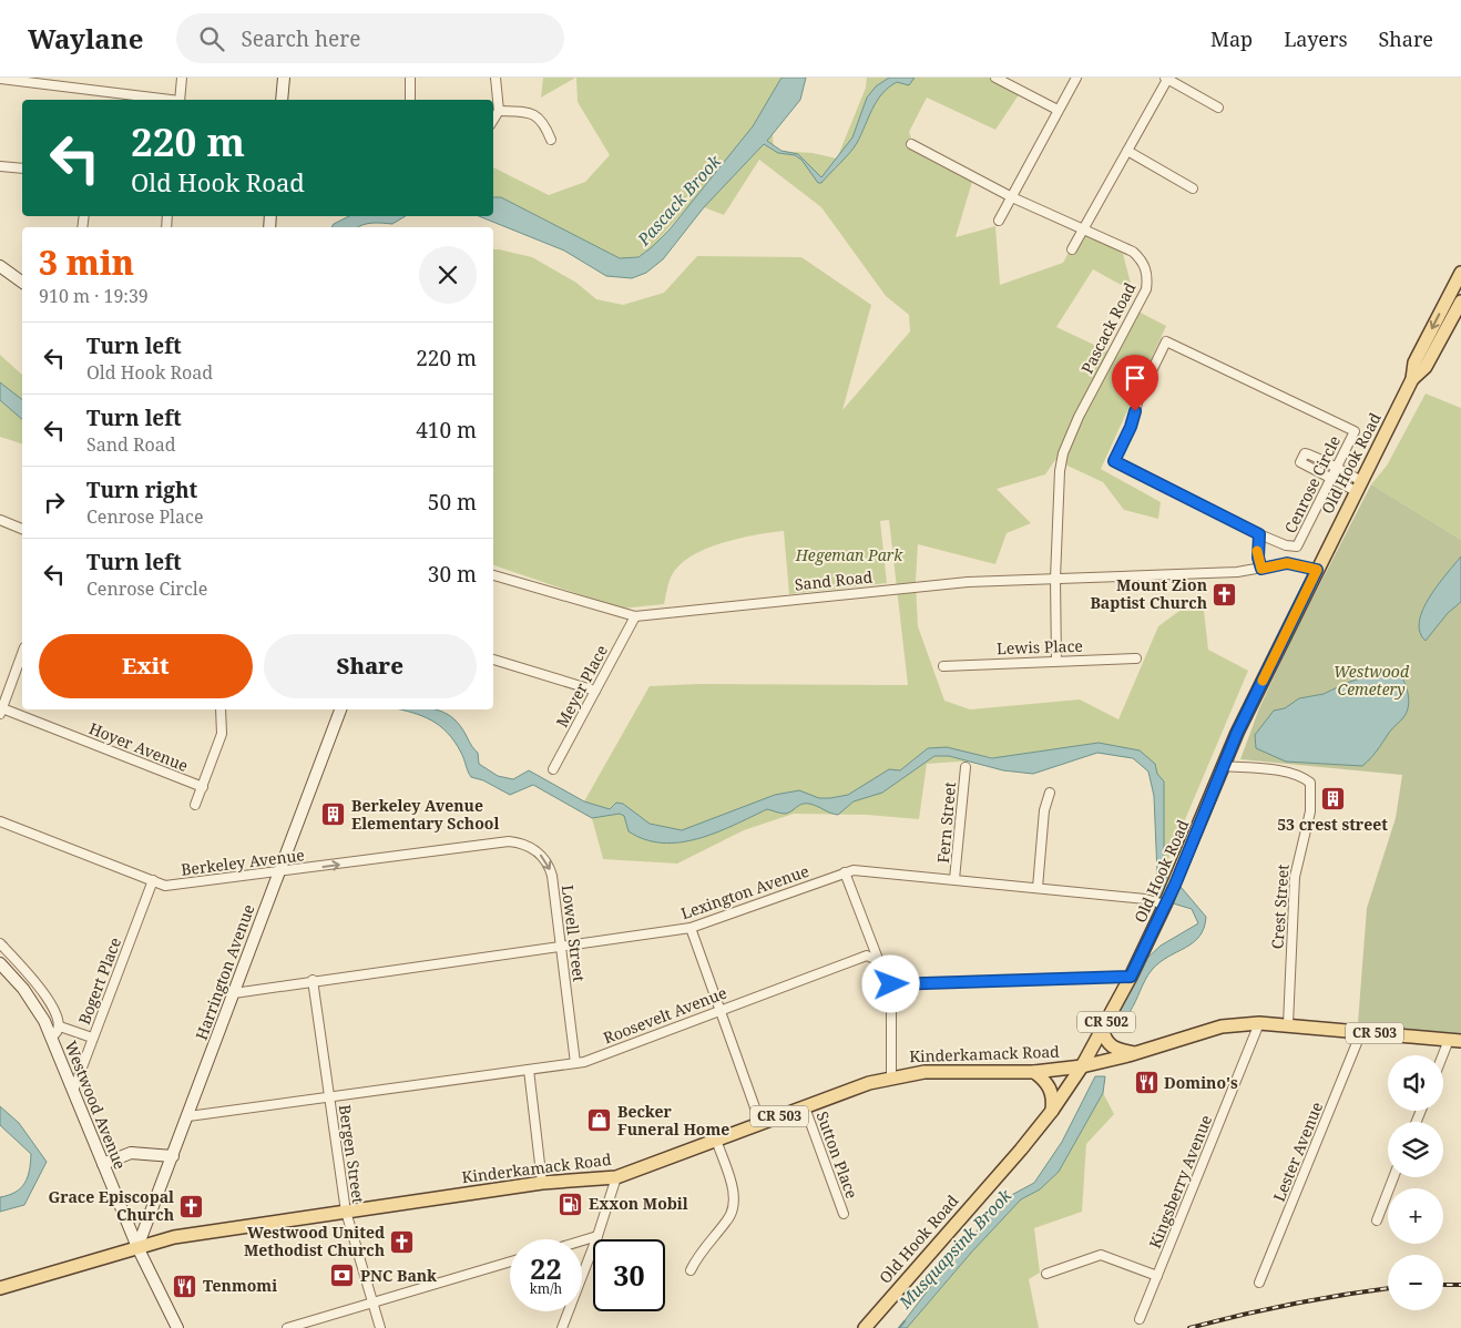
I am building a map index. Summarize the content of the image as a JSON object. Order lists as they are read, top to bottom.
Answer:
{
  "streets": {
    "main road": [
      "Old Hook Road",
      "CR 502",
      "CR 503",
      "Kinderkamack Road"
    ],
    "street": [
      "Pascack Road",
      "Cenrose Circle",
      "Sand Road",
      "Lewis Place",
      "Meyer Place",
      "Hoyer Avenue",
      "Fern Street",
      "Berkeley Avenue",
      "Lexington Avenue",
      "Crest Street",
      "Lowell Street",
      "Harrington Avenue",
      "Bogert Place",
      "Roosevelt Avenue",
      "Westwood Avenue",
      "Lester Avenue",
      "Bergen Street",
      "Sutton Place",
      "Kingsberry Avenue"
    ]
  },
  "crossings": [
    ["Pascack Road", "Sand Road"],
    ["Pascack Road", "Lewis Place"],
    ["Old Hook Road", "Sand Road"],
    ["Old Hook Road", "Lexington Avenue"],
    ["Old Hook Road", "Crest Street"],
    ["Old Hook Road", "Kinderkamack Road"],
    ["Sand Road", "Meyer Place"],
    ["Fern Street", "Lexington Avenue"],
    ["Berkeley Avenue", "Lowell Street"],
    ["Berkeley Avenue", "Harrington Avenue"],
    ["Berkeley Avenue", "Bogert Place"],
    ["Lexington Avenue", "Lowell Street"],
    ["Lexington Avenue", "Harrington Avenue"],
    ["Lexington Avenue", "Bergen Street"],
    ["Crest Street", "Kinderkamack Road"],
    ["Lowell Street", "Roosevelt Avenue"],
    ["Harrington Avenue", "Roosevelt Avenue"],
    ["Harrington Avenue", "Kinderkamack Road"],
    ["Harrington Avenue", "Westwood Avenue"],
    ["Bogert Place", "Westwood Avenue"],
    ["Roosevelt Avenue", "Bergen Street"],
    ["Kinderkamack Road", "Westwood Avenue"],
    ["Kinderkamack Road", "Lester Avenue"],
    ["Kinderkamack Road", "Bergen Street"],
    ["Kinderkamack Road", "Sutton Place"],
    ["Kinderkamack Road", "Kingsberry Avenue"]
  ],
  "one_way": ["Berkeley Avenue", "Lowell Street"],
  "water": ["Pascack Brook", "Musquapsink Brook"],
  "parks": ["Hegeman Park", "Westwood Cemetery"],
  "places": {
    "church": ["Mount Zion Baptist Church", "Grace Episcopal Church", "Westwood United Methodist Church"],
    "building": ["53 crest street", "Berkeley Avenue Elementary School"],
    "restaurant": ["Domino's", "Tenmomi"],
    "shop": ["Becker Funeral Home"],
    "fuel station": ["Exxon Mobil"],
    "bank": ["PNC Bank"]
  },
  "page": {
    "header": "Waylane",
    "search": "Search here",
    "nav": ["Map", "Layers", "Share"],
    "turn": ["220 m", "Old Hook Road"],
    "heading": ["3 min", "910 m · 19:39"],
    "list": [
      {
        "name": "Turn left",
        "note": "Old Hook Road",
        "value": "220 m"
      },
      {
        "name": "Turn left",
        "note": "Sand Road",
        "value": "410 m"
      },
      {
        "name": "Turn right",
        "note": "Cenrose Place",
        "value": "50 m"
      },
      {
        "name": "Turn left",
        "note": "Cenrose Circle",
        "value": "30 m"
      }
    ],
    "buttons": ["Exit", "Share"],
    "map_buttons": ["+", "−"],
    "speed": "22 km/h",
    "limit": "30"
  }
}
